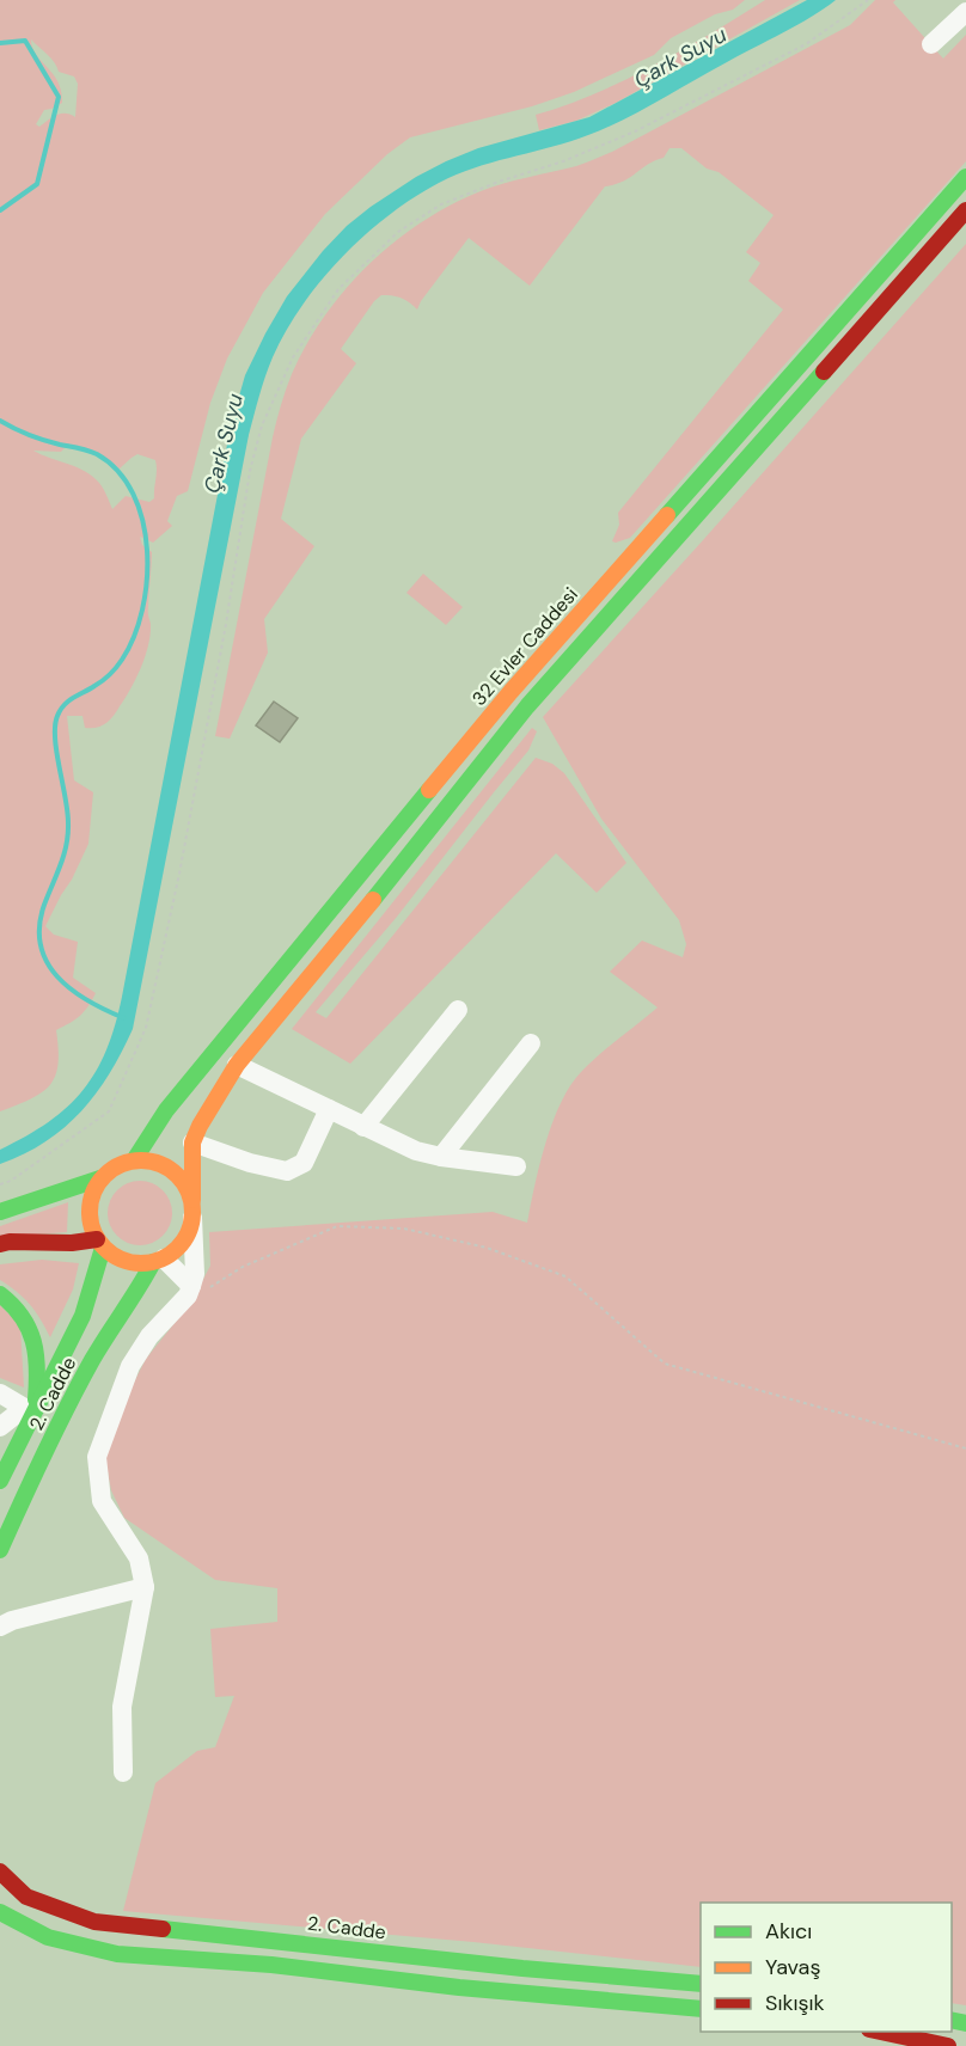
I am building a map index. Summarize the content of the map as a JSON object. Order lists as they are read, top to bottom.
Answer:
{
  "streets": {
    "main road": ["32 Evler Caddesi", "2. Cadde"]
  },
  "crossings": [
    ["32 Evler Caddesi", "2. Cadde"]
  ],
  "water": ["Çark Suyu"],
  "legend": ["Akıcı", "Yavaş", "Sıkışık"]
}
